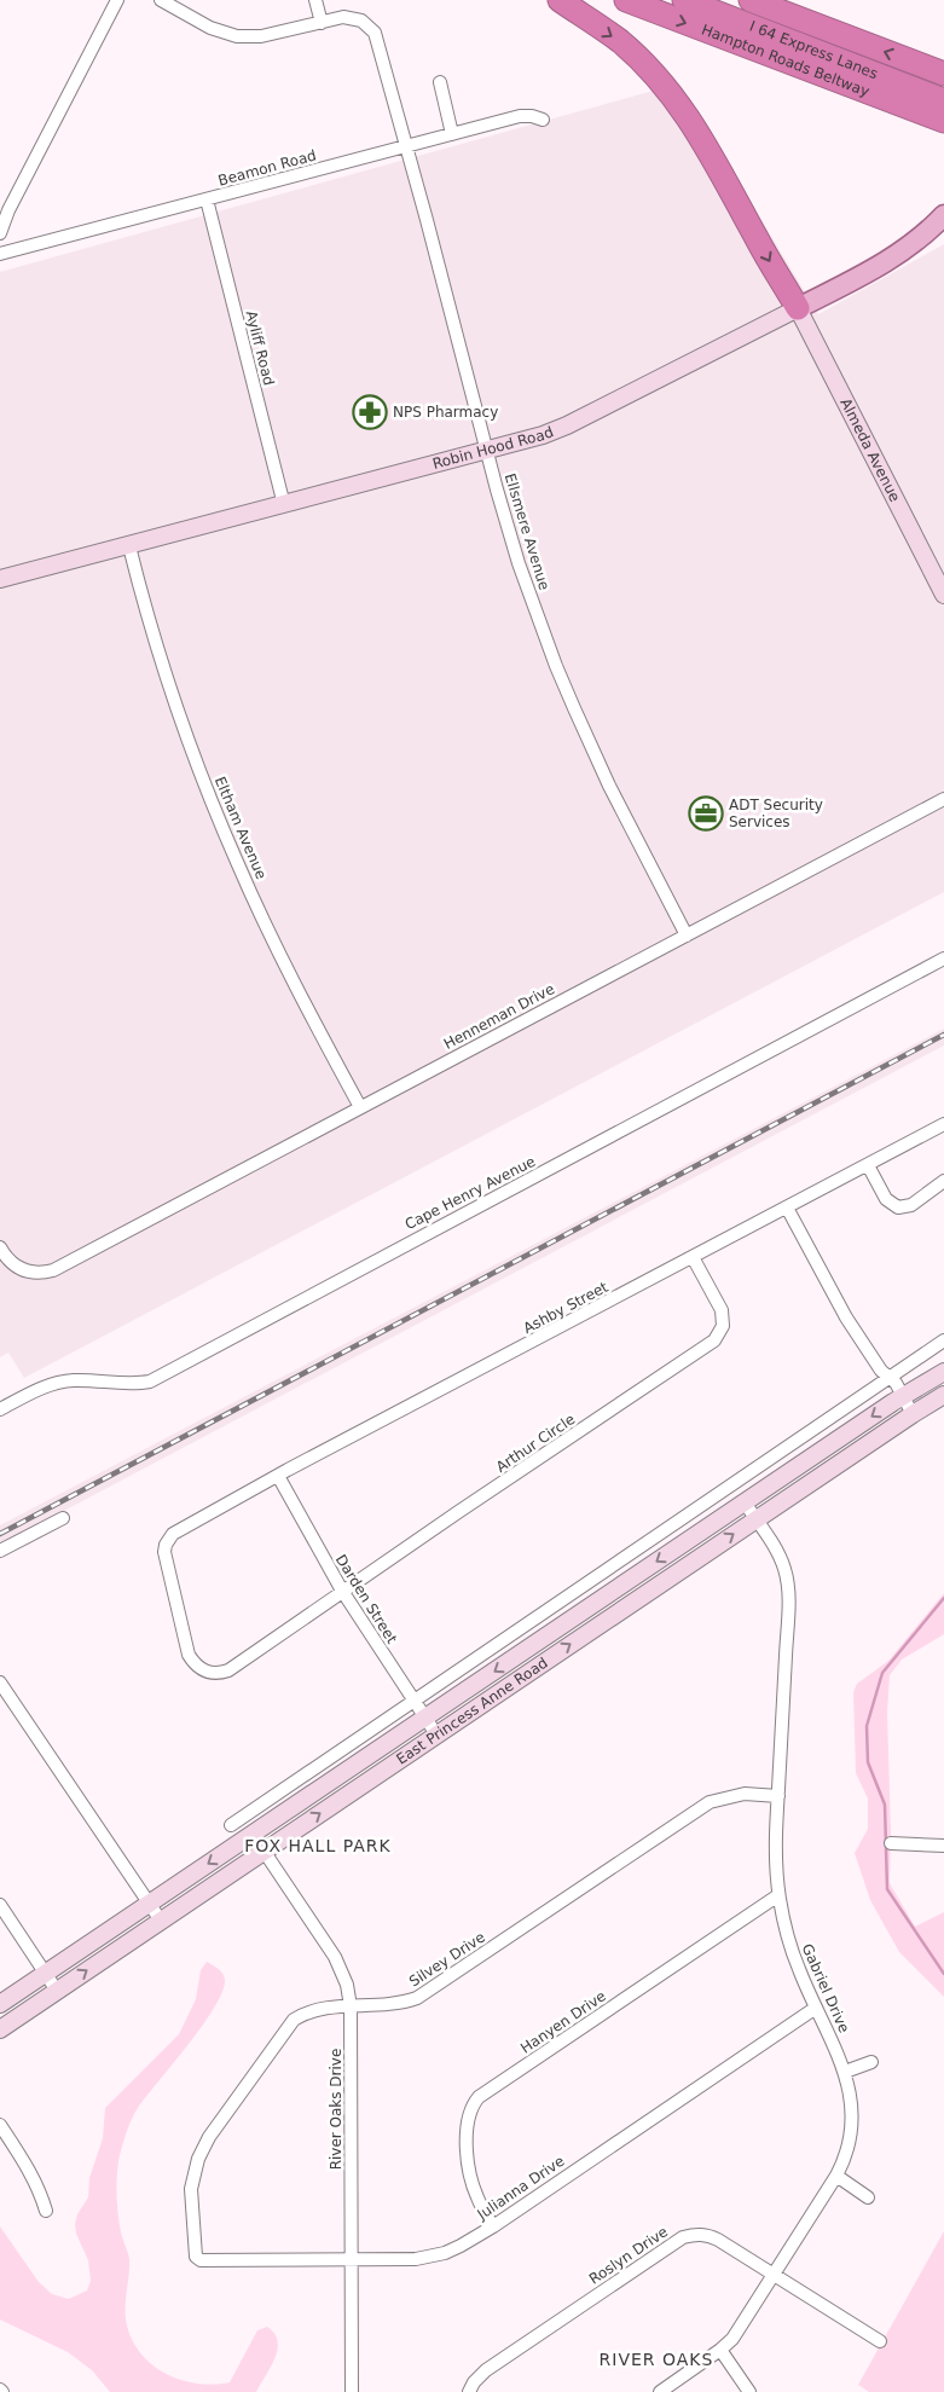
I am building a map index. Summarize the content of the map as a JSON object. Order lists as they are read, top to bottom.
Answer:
{
  "streets": {
    "highway": ["I 64 Express Lanes", "Hampton Roads Beltway"],
    "main road": ["Robin Hood Road", "Almeda Avenue", "East Princess Anne Road"],
    "street": [
      "Beamon Road",
      "Ayliff Road",
      "Ellsmere Avenue",
      "Eltham Avenue",
      "Henneman Drive",
      "Cape Henry Avenue",
      "Ashby Street",
      "Arthur Circle",
      "Darden Street",
      "Silvey Drive",
      "Gabriel Drive",
      "Hanyen Drive",
      "River Oaks Drive",
      "Julianna Drive",
      "Roslyn Drive"
    ]
  },
  "crossings": [
    ["Beamon Road", "Ayliff Road"],
    ["Beamon Road", "Ellsmere Avenue"],
    ["Ayliff Road", "Robin Hood Road"],
    ["Robin Hood Road", "Almeda Avenue"],
    ["Robin Hood Road", "Ellsmere Avenue"],
    ["Robin Hood Road", "Eltham Avenue"],
    ["Ellsmere Avenue", "Henneman Drive"],
    ["Eltham Avenue", "Henneman Drive"],
    ["Ashby Street", "Arthur Circle"],
    ["Ashby Street", "Darden Street"],
    ["Arthur Circle", "Darden Street"],
    ["Darden Street", "East Princess Anne Road"],
    ["East Princess Anne Road", "Gabriel Drive"],
    ["East Princess Anne Road", "River Oaks Drive"],
    ["Silvey Drive", "Gabriel Drive"],
    ["Silvey Drive", "River Oaks Drive"],
    ["Silvey Drive", "Julianna Drive"],
    ["Gabriel Drive", "Hanyen Drive"],
    ["Gabriel Drive", "Julianna Drive"],
    ["Gabriel Drive", "Roslyn Drive"],
    ["Hanyen Drive", "Julianna Drive"],
    ["River Oaks Drive", "Julianna Drive"]
  ],
  "districts": ["FOX HALL PARK", "RIVER OAKS"],
  "places": {
    "pharmacy": ["NPS Pharmacy"],
    "office": ["ADT Security Services"]
  }
}
